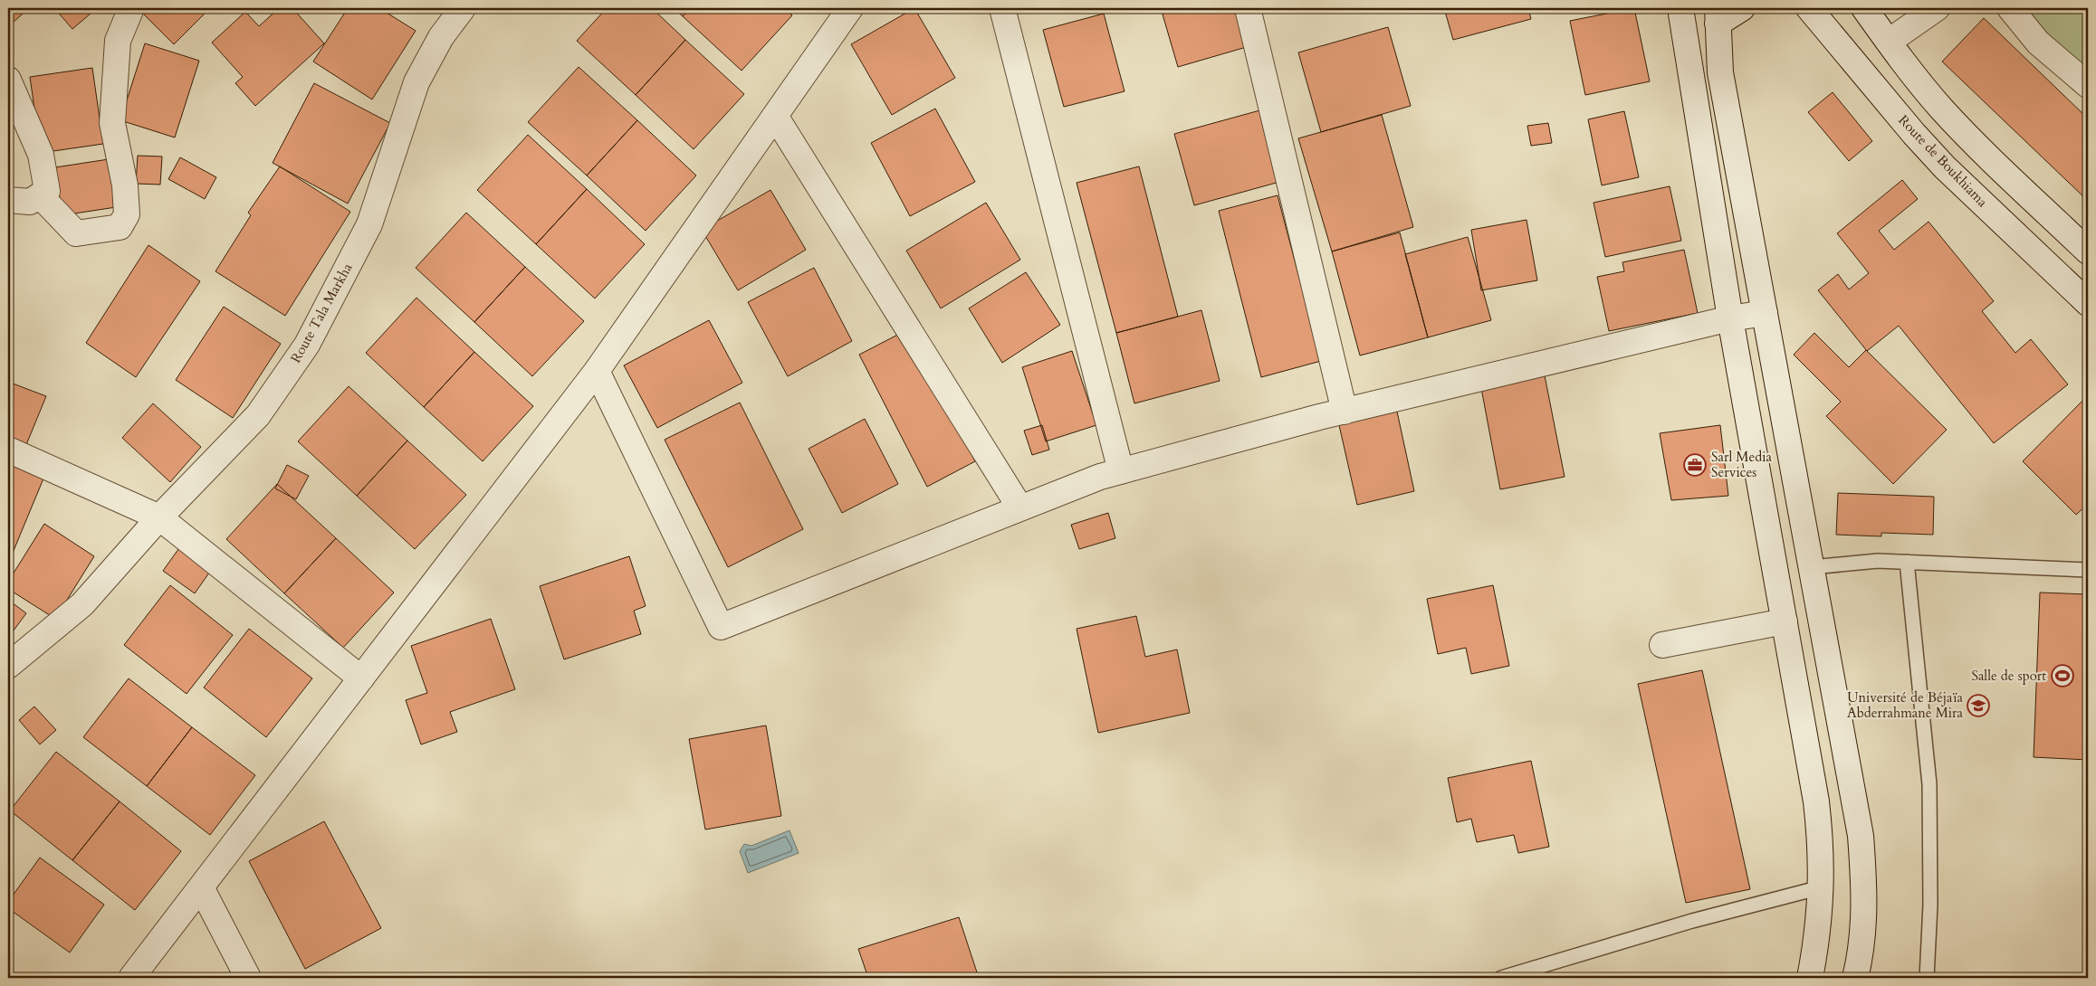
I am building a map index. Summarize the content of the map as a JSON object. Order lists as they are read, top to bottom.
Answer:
{
  "streets": {
    "street": ["Route de Boukhiama", "Route Tala Markha"]
  },
  "places": {
    "office": ["Sarl Media Services"],
    "sports": ["Salle de sport"],
    "school or university": ["Université de Béjaïa Abderrahmane Mira"]
  }
}
